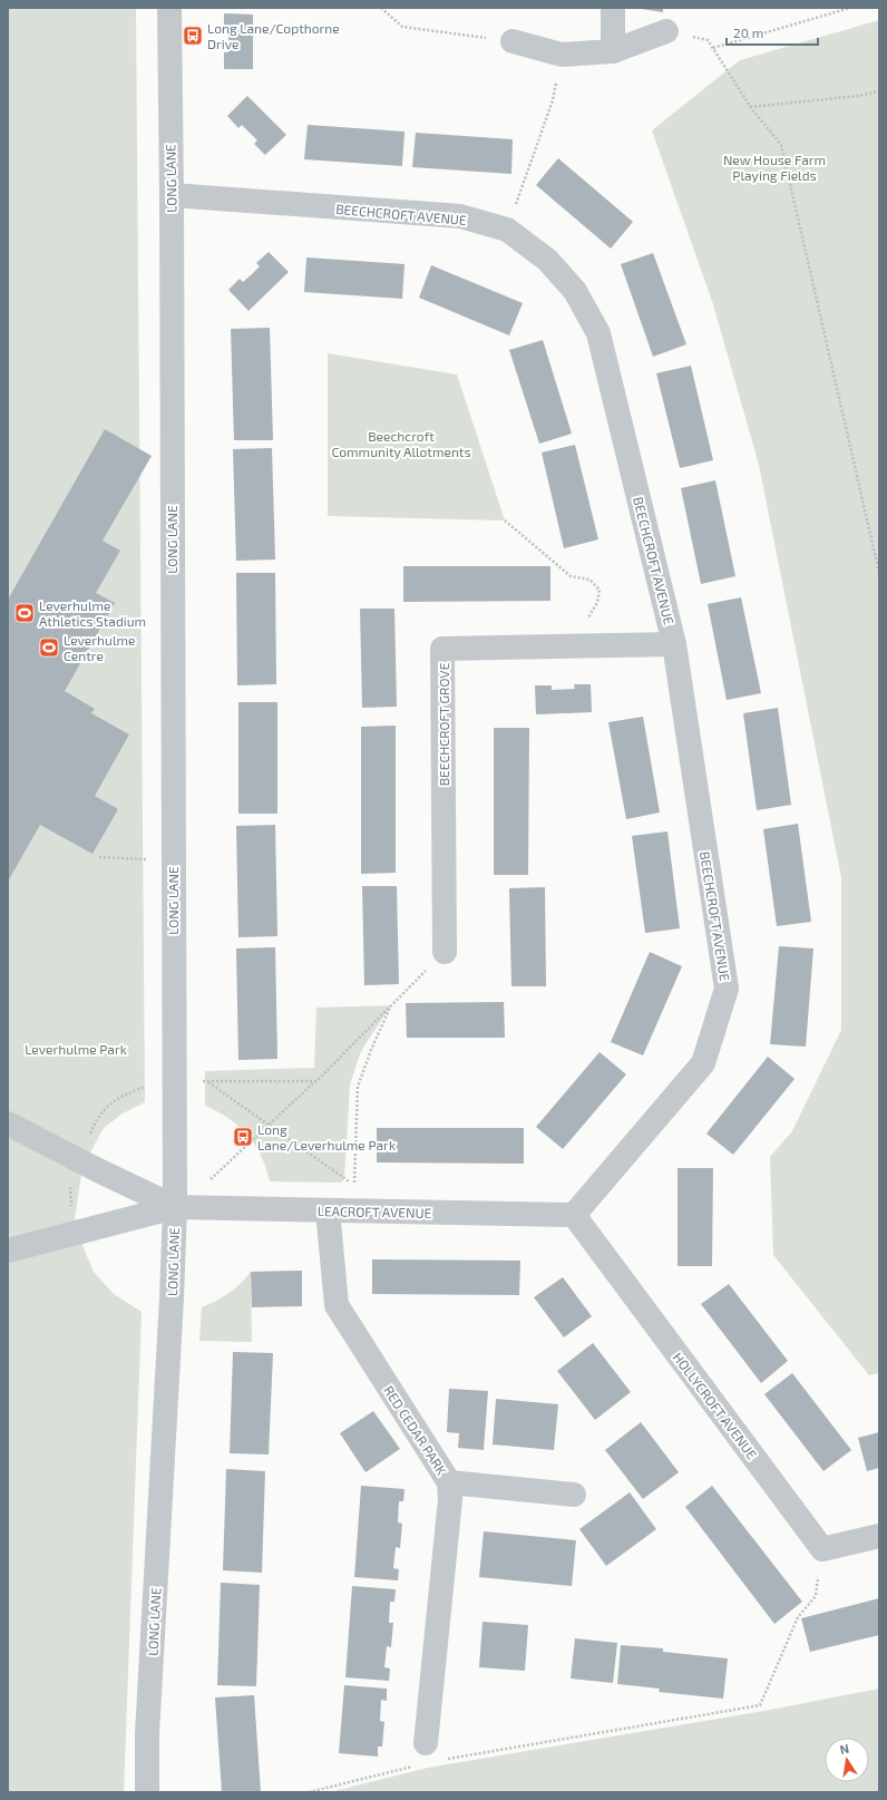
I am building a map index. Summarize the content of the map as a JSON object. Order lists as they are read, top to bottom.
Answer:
{
  "streets": {
    "street": [
      "LONG LANE",
      "BEECHCROFT AVENUE",
      "BEECHCROFT GROVE",
      "LEACROFT AVENUE",
      "HOLLYCROFT AVENUE",
      "RED CEDAR PARK"
    ]
  },
  "crossings": [
    ["LONG LANE", "BEECHCROFT AVENUE"],
    ["LONG LANE", "LEACROFT AVENUE"],
    ["BEECHCROFT AVENUE", "BEECHCROFT GROVE"],
    ["BEECHCROFT AVENUE", "LEACROFT AVENUE"],
    ["BEECHCROFT AVENUE", "HOLLYCROFT AVENUE"],
    ["LEACROFT AVENUE", "HOLLYCROFT AVENUE"],
    ["LEACROFT AVENUE", "RED CEDAR PARK"]
  ],
  "parks": ["New House Farm Playing Fields", "Beechcroft Community Allotments", "Leverhulme Park"],
  "places": {
    "bus stop": ["Long Lane/Copthorne Drive", "Long Lane/Leverhulme Park"],
    "sports": ["Leverhulme Athletics Stadium", "Leverhulme Centre"]
  },
  "scale_bar": "20 m",
  "north": "top"
}
